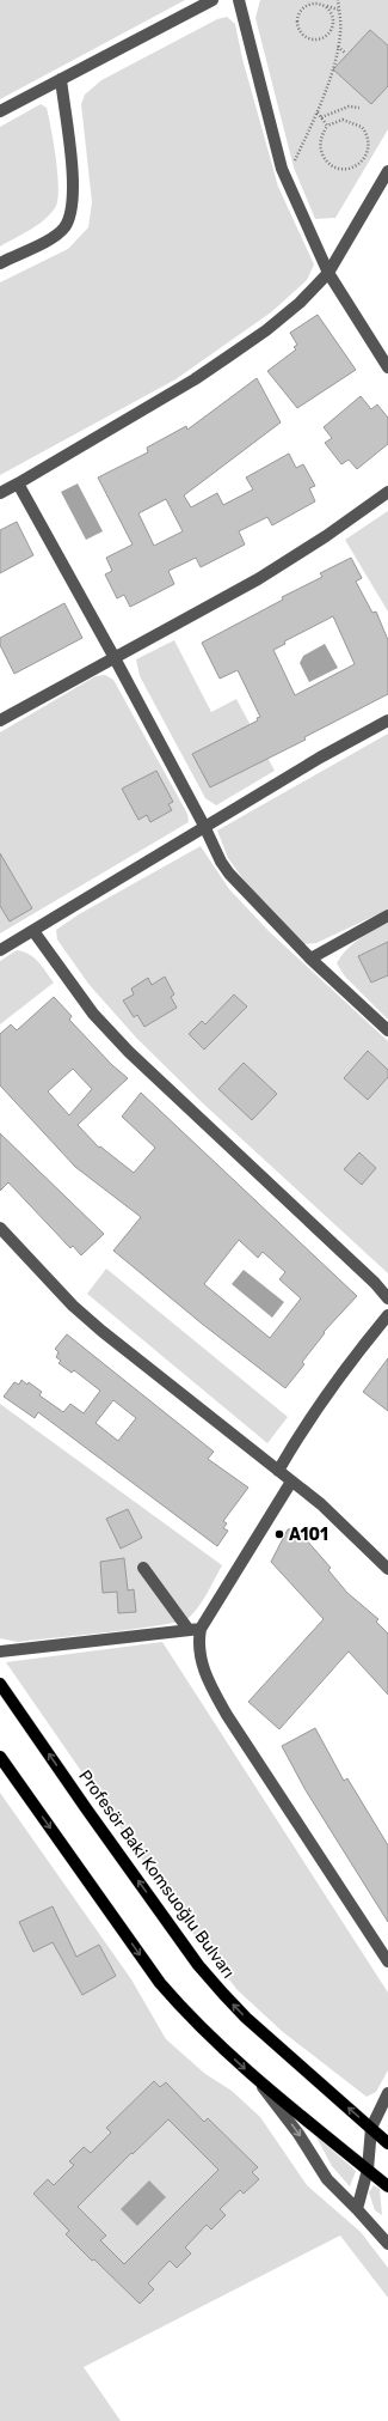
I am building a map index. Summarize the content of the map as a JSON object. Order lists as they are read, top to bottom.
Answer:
{
  "streets": {
    "main road": ["Profesör Baki Komsuoğlu Bulvarı"]
  },
  "places": ["A101"]
}
